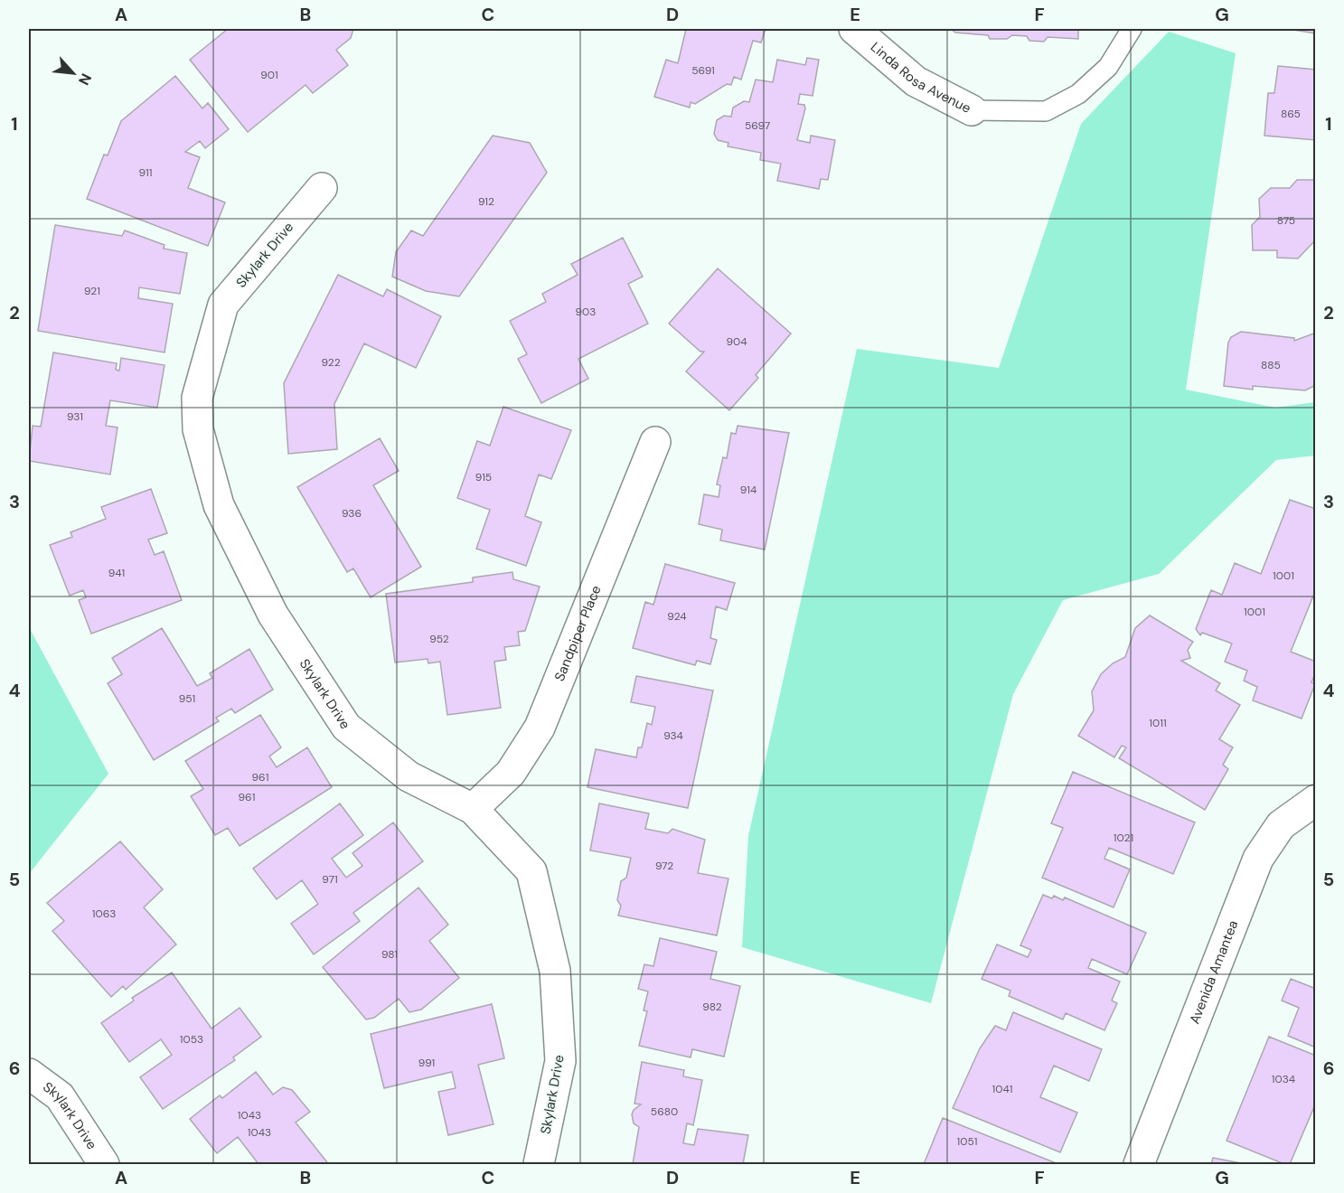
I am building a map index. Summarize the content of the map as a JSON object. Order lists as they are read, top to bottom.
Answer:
{
  "streets": {
    "street": [
      "Linda Rosa Avenue",
      "Skylark Drive",
      "Sandpiper Place",
      "Avenida Amantea"
    ]
  },
  "crossings": [
    ["Skylark Drive", "Sandpiper Place"]
  ],
  "house_numbers": [
    "5691",
    "901",
    "865",
    "5697",
    "911",
    "912",
    "875",
    "921",
    "903",
    "904",
    "922",
    "885",
    "931",
    "915",
    "914",
    "936",
    "941",
    "1001",
    "1001",
    "924",
    "952",
    "951",
    "1011",
    "934",
    "961",
    "961",
    "1021",
    "972",
    "971",
    "1063",
    "981",
    "982",
    "1053",
    "991",
    "1034",
    "1041",
    "5680",
    "1043",
    "1043",
    "1051"
  ],
  "north": "bottom right",
  "grid": {
    "columns": [
      "A",
      "B",
      "C",
      "D",
      "E",
      "F",
      "G"
    ],
    "rows": [
      "1",
      "2",
      "3",
      "4",
      "5",
      "6"
    ]
  }
}
